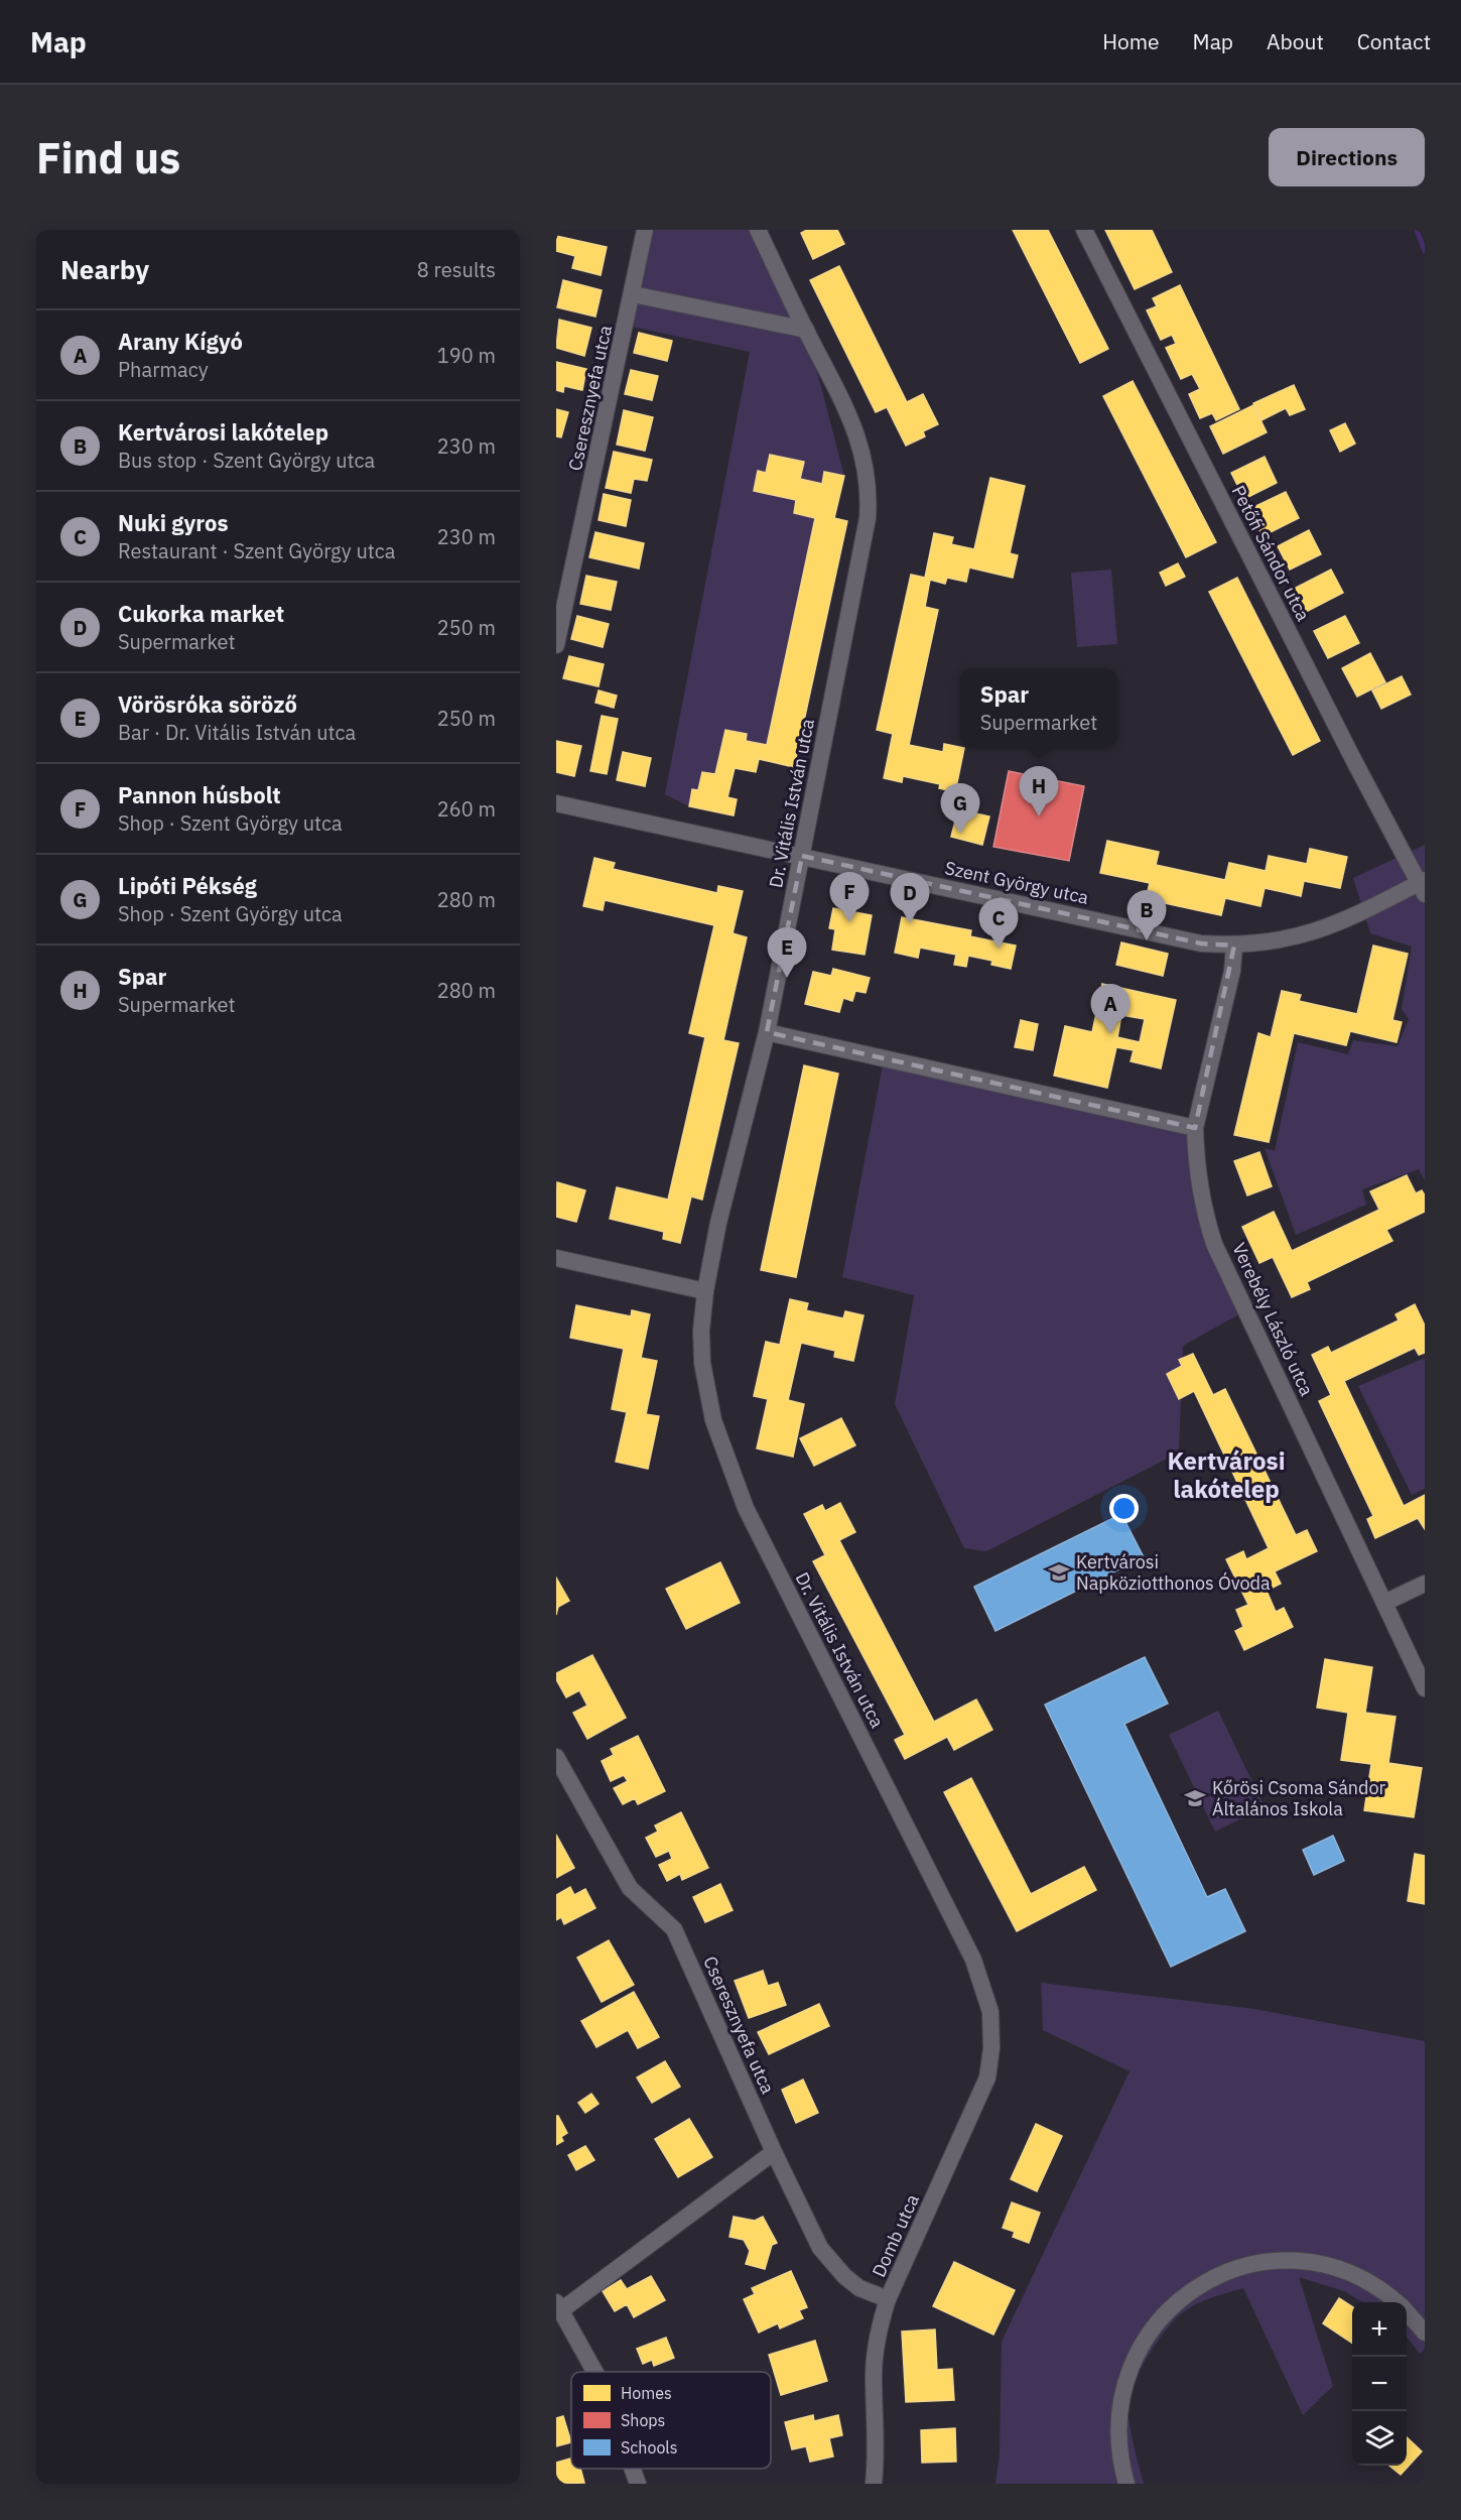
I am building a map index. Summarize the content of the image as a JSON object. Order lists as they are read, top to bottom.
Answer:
{
  "streets": {
    "street": [
      "Cseresznyefa utca",
      "Petőfi Sándor utca",
      "Dr. Vitális István utca",
      "Szent György utca",
      "Verebély László utca",
      "Domb utca"
    ]
  },
  "crossings": [
    ["Cseresznyefa utca", "Domb utca"],
    ["Petőfi Sándor utca", "Szent György utca"],
    ["Dr. Vitális István utca", "Szent György utca"],
    ["Dr. Vitális István utca", "Domb utca"],
    ["Szent György utca", "Verebély László utca"]
  ],
  "districts": ["Kertvárosi lakótelep"],
  "places": {
    "school or university": ["Kertvárosi Napköziotthonos Óvoda", "Kőrösi Csoma Sándor Általános Iskola"]
  },
  "legend": ["Homes", "Shops", "Schools"],
  "page": {
    "header": "Map",
    "nav": [
      "Home",
      "Map",
      "About",
      "Contact"
    ],
    "buttons": "Directions",
    "title": "Find us",
    "heading": ["Nearby", "8 results"],
    "list": [
      {
        "mark": "A",
        "name": "Arany Kígyó",
        "note": "Pharmacy",
        "value": "190 m"
      },
      {
        "mark": "B",
        "name": "Kertvárosi lakótelep",
        "note": "Bus stop · Szent György utca",
        "value": "230 m"
      },
      {
        "mark": "C",
        "name": "Nuki gyros",
        "note": "Restaurant · Szent György utca",
        "value": "230 m"
      },
      {
        "mark": "D",
        "name": "Cukorka market",
        "note": "Supermarket",
        "value": "250 m"
      },
      {
        "mark": "E",
        "name": "Vörösróka söröző",
        "note": "Bar · Dr. Vitális István utca",
        "value": "250 m"
      },
      {
        "mark": "F",
        "name": "Pannon húsbolt",
        "note": "Shop · Szent György utca",
        "value": "260 m"
      },
      {
        "mark": "G",
        "name": "Lipóti Pékség",
        "note": "Shop · Szent György utca",
        "value": "280 m"
      },
      {
        "mark": "H",
        "name": "Spar",
        "note": "Supermarket",
        "value": "280 m"
      }
    ],
    "popup": ["Spar", "Supermarket"],
    "pins": [
      "H",
      "G",
      "F",
      "D",
      "B",
      "C",
      "E",
      "A"
    ],
    "map_buttons": ["+", "−"]
  }
}
